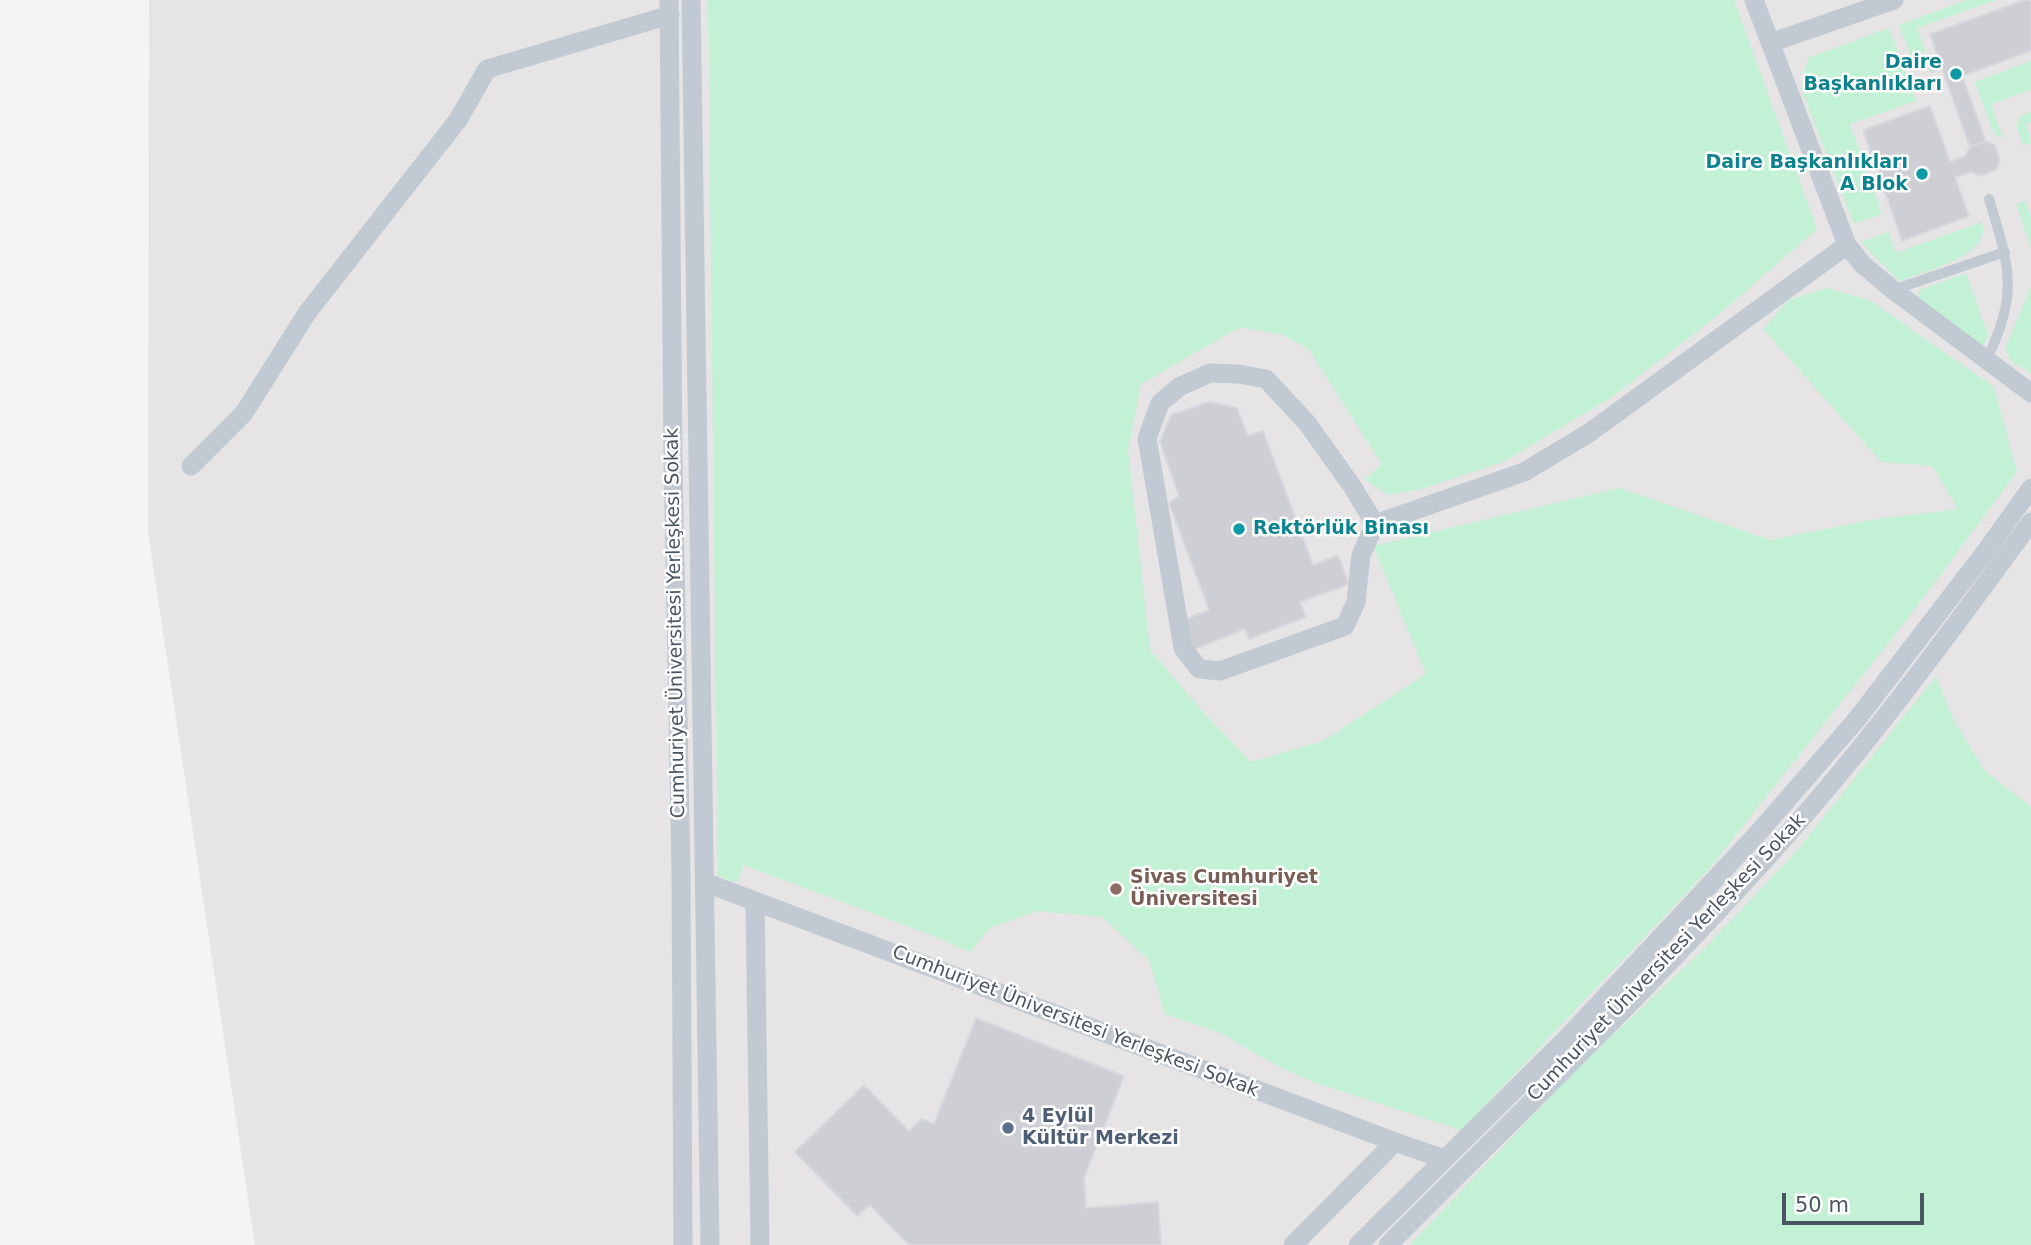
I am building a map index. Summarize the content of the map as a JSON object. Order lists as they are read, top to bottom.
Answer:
{
  "streets": {
    "street": ["Cumhuriyet Üniversitesi Yerleşkesi Sokak"]
  },
  "places": [
    "Daire Başkanlıkları",
    "Daire Başkanlıkları A Blok",
    "Rektörlük Binası",
    "Sivas Cumhuriyet Üniversitesi",
    "4 Eylül Kültür Merkezi"
  ],
  "scale_bar": "50 m"
}
